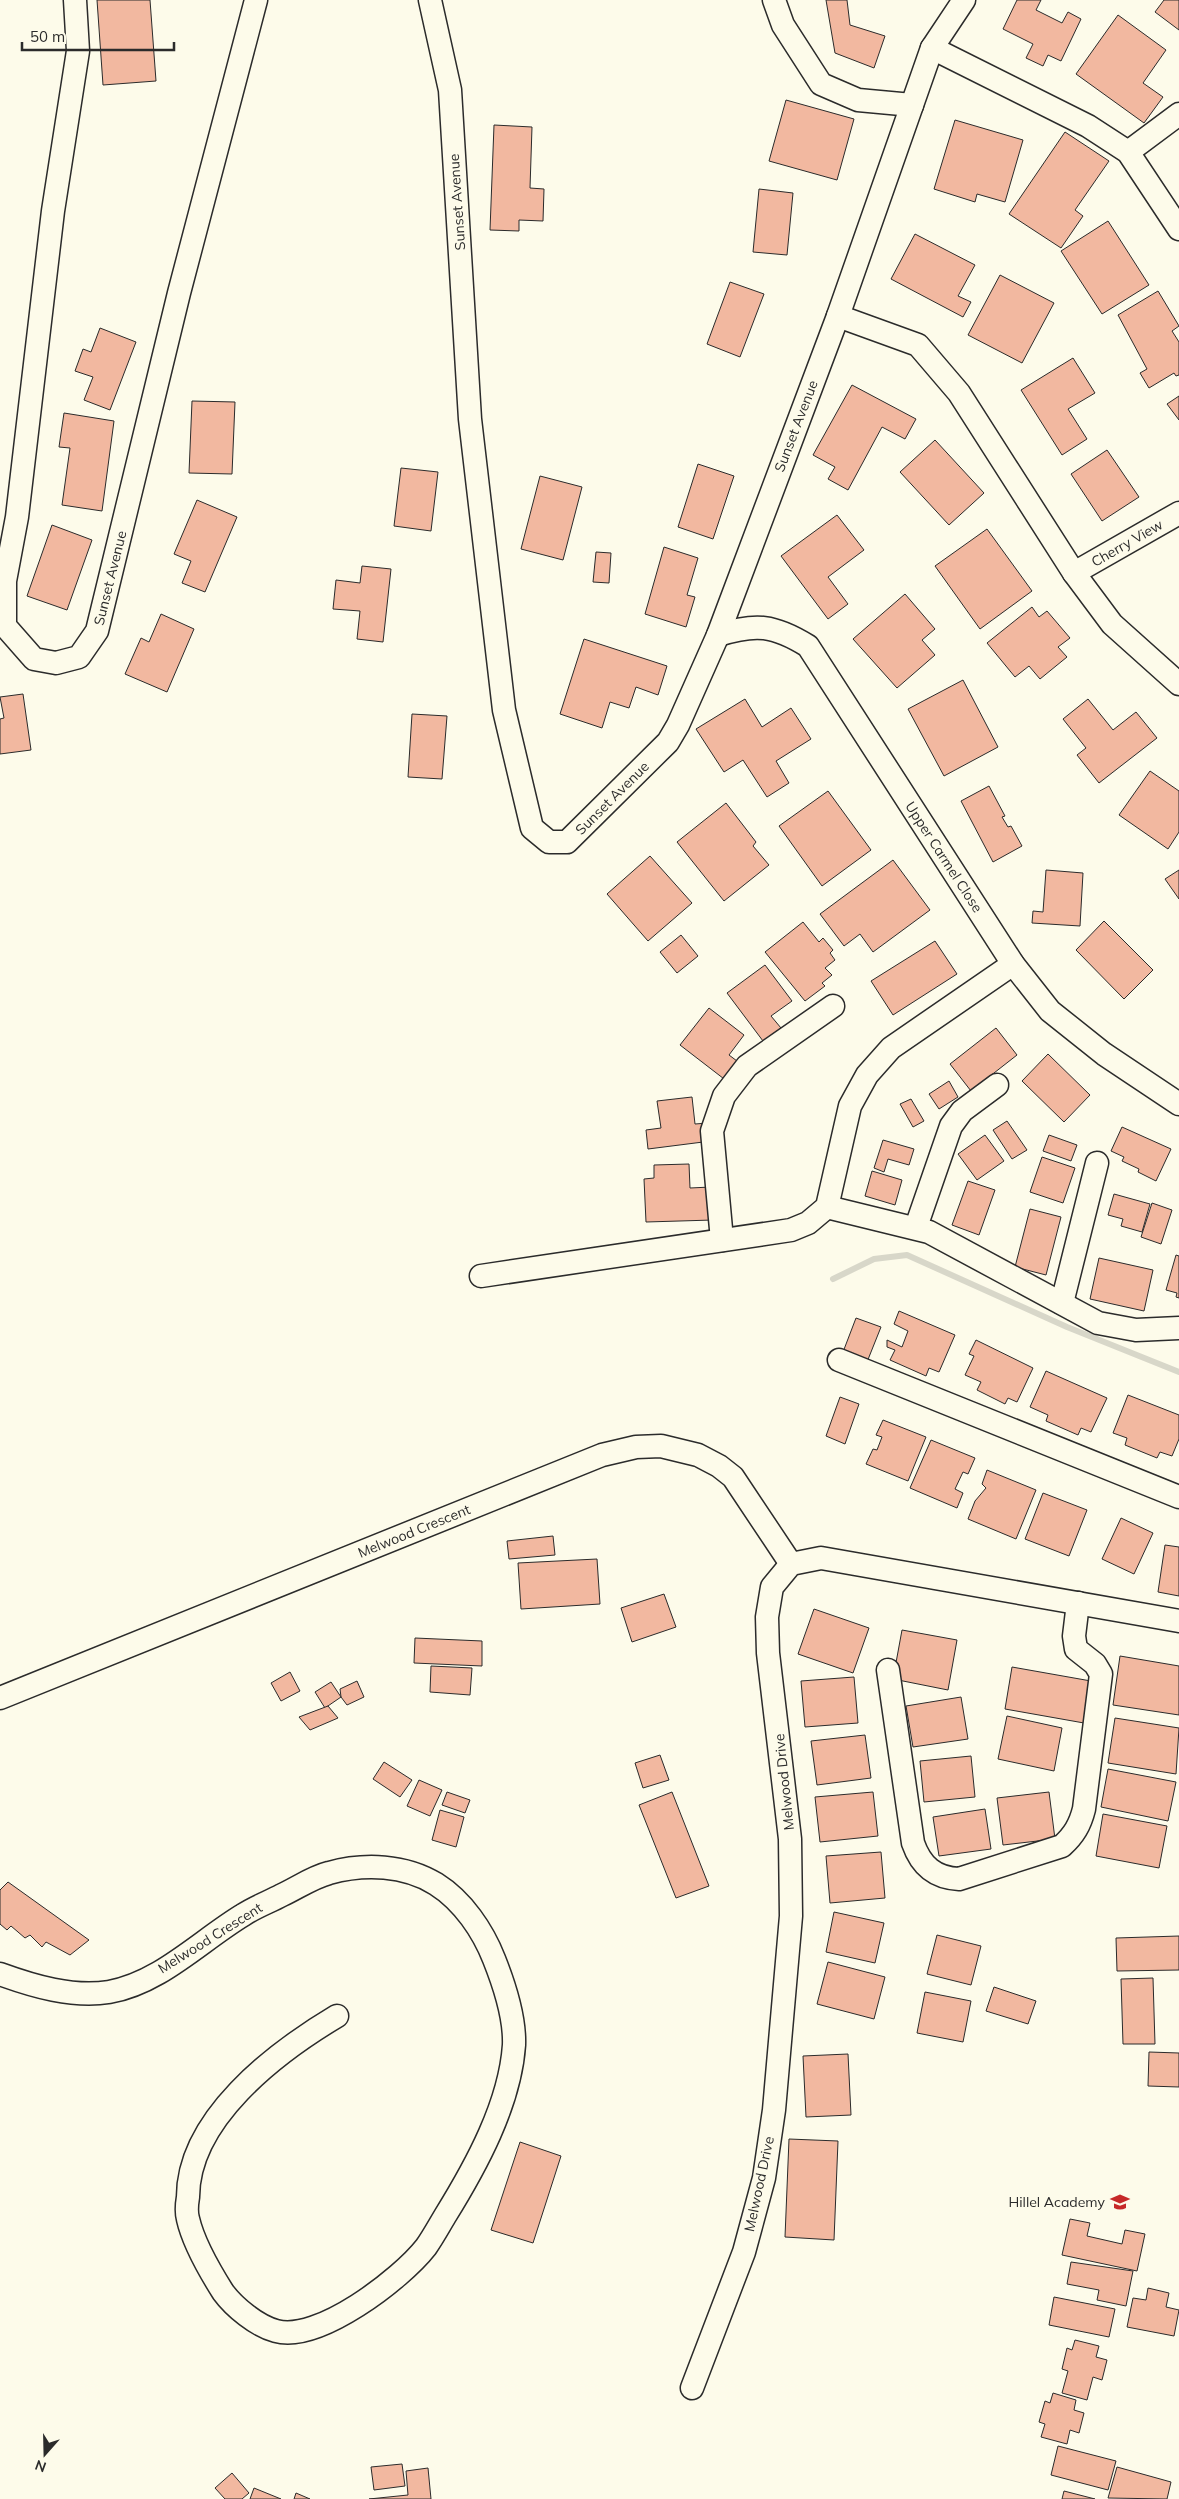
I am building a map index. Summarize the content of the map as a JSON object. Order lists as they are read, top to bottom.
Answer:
{
  "streets": {
    "street": [
      "Sunset Avenue",
      "Cherry View",
      "Upper Carmel Close",
      "Melwood Crescent",
      "Melwood Drive"
    ]
  },
  "crossings": [
    ["Sunset Avenue", "Upper Carmel Close"],
    ["Melwood Crescent", "Melwood Drive"]
  ],
  "places": {
    "school or university": ["Hillel Academy"]
  },
  "scale_bar": "50 m",
  "north": "bottom"
}
